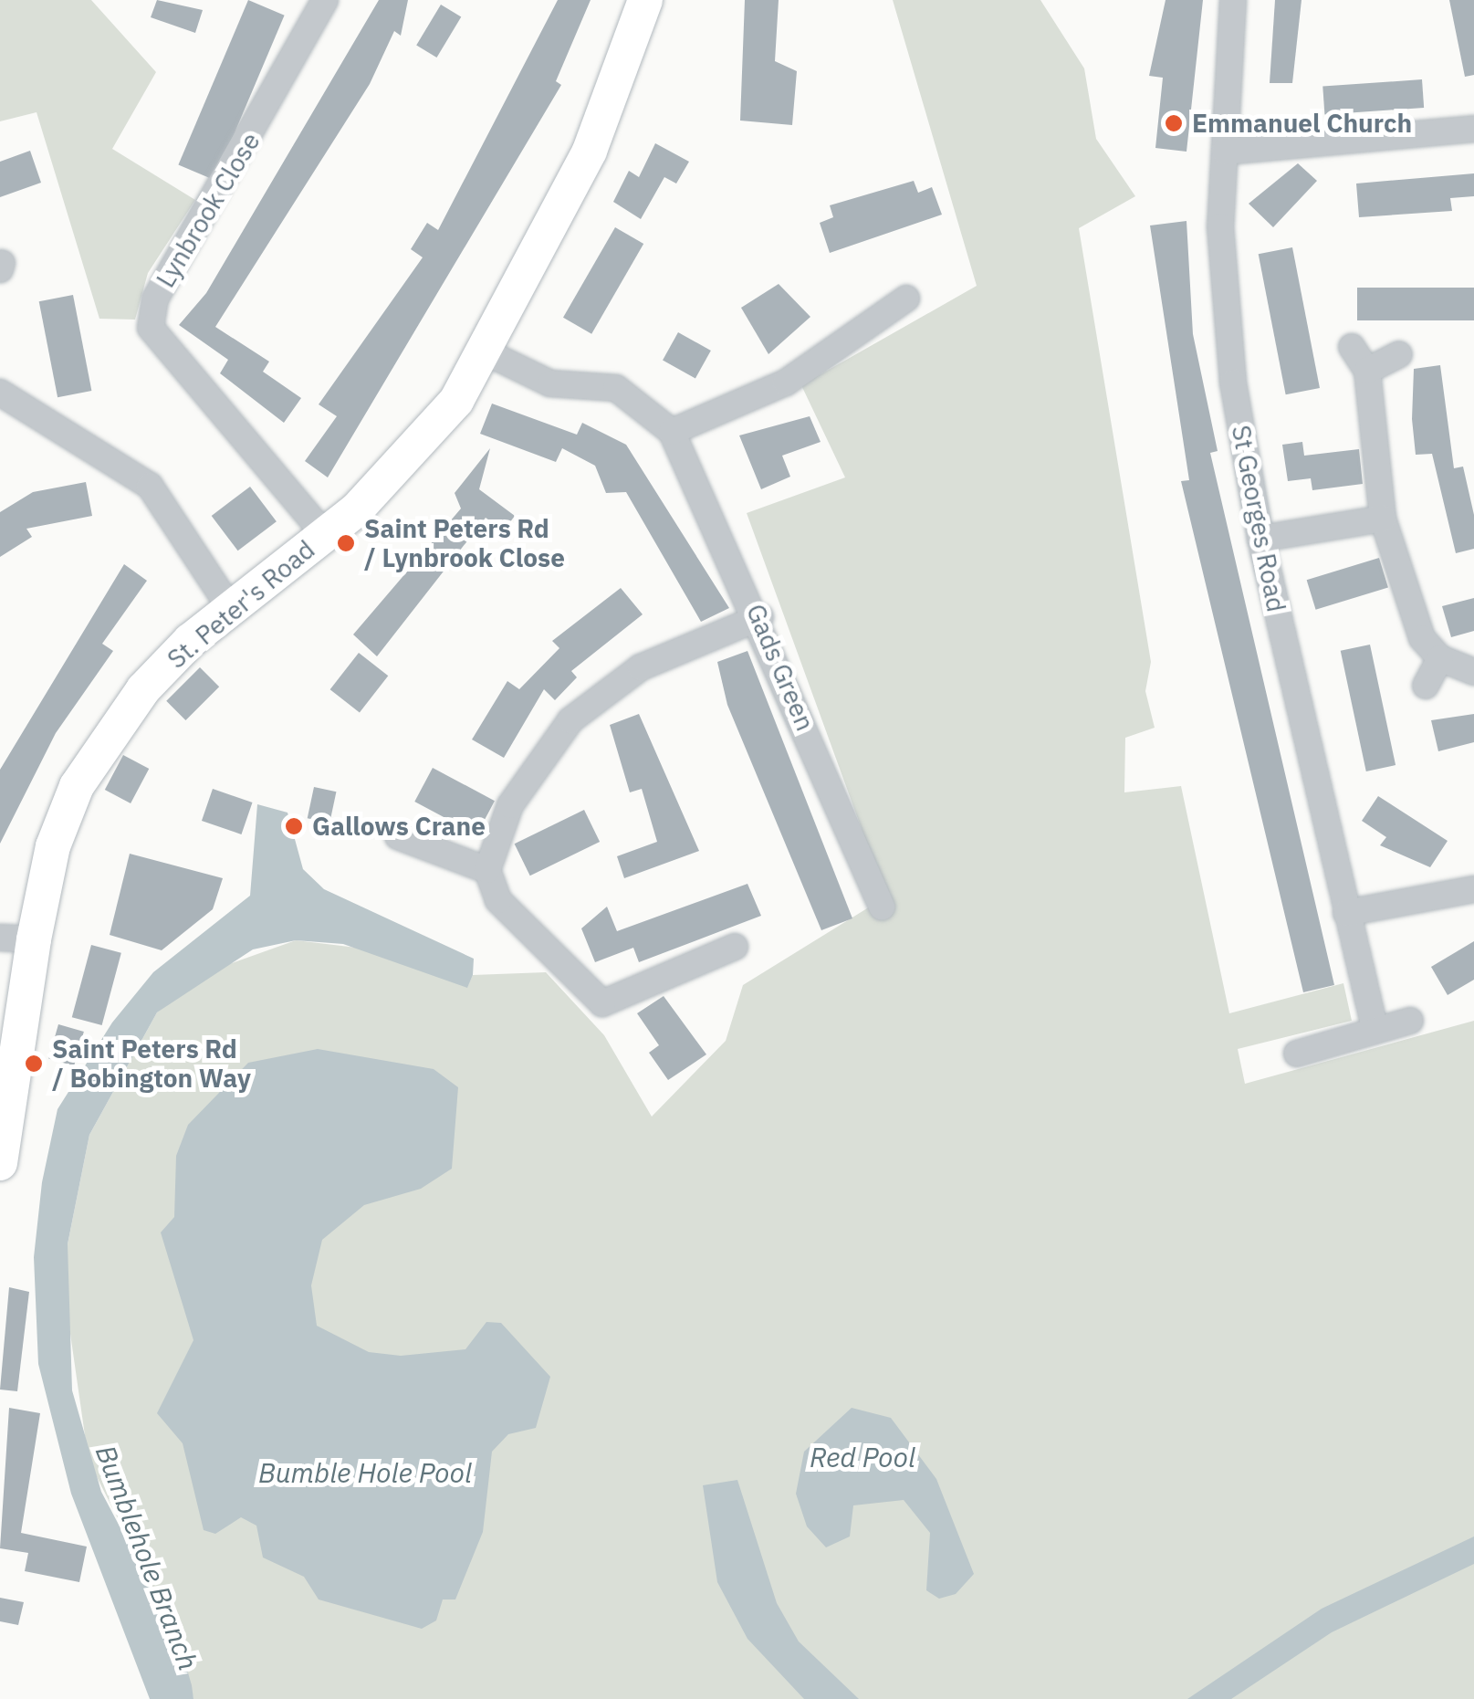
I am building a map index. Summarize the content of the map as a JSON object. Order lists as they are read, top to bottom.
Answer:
{
  "streets": {
    "street": [
      "Lynbrook Close",
      "St Georges Road",
      "St. Peter's Road",
      "Gads Green"
    ]
  },
  "crossings": [
    ["Lynbrook Close", "St. Peter's Road"],
    ["St. Peter's Road", "Gads Green"]
  ],
  "water": ["Red Pool", "Bumble Hole Pool", "Bumblehole Branch"],
  "places": [
    "Emmanuel Church",
    "Saint Peters Rd / Lynbrook Close",
    "Gallows Crane",
    "Saint Peters Rd / Bobington Way"
  ]
}
